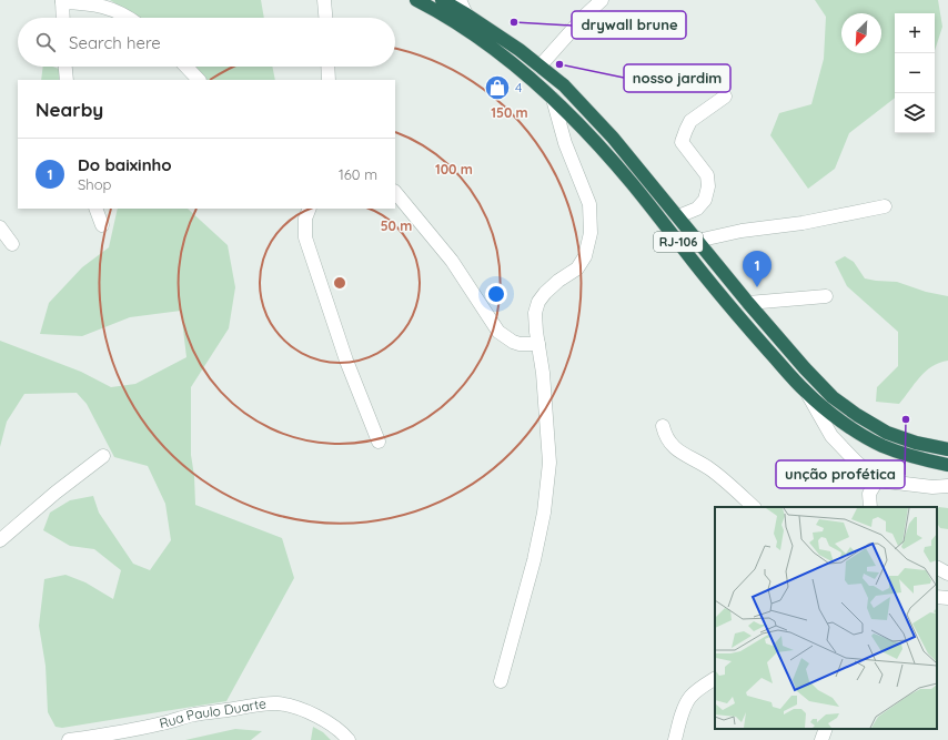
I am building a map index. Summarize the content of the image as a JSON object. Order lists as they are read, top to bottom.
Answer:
{
  "streets": {
    "highway": ["RJ-106"],
    "street": ["Rua Paulo Duarte"]
  },
  "places": {
    "other": ["drywall brune", "nosso jardim", "unção profética"],
    "shop": ["4"]
  },
  "north": "bottom left",
  "page": {
    "map_buttons": ["+", "−"],
    "search": "Search here",
    "heading": "Nearby",
    "list": [
      {
        "mark": "1",
        "name": "Do baixinho",
        "note": "Shop",
        "value": "160 m"
      }
    ],
    "pins": "1"
  },
  "rings": ["150 m", "100 m", "50 m"]
}
